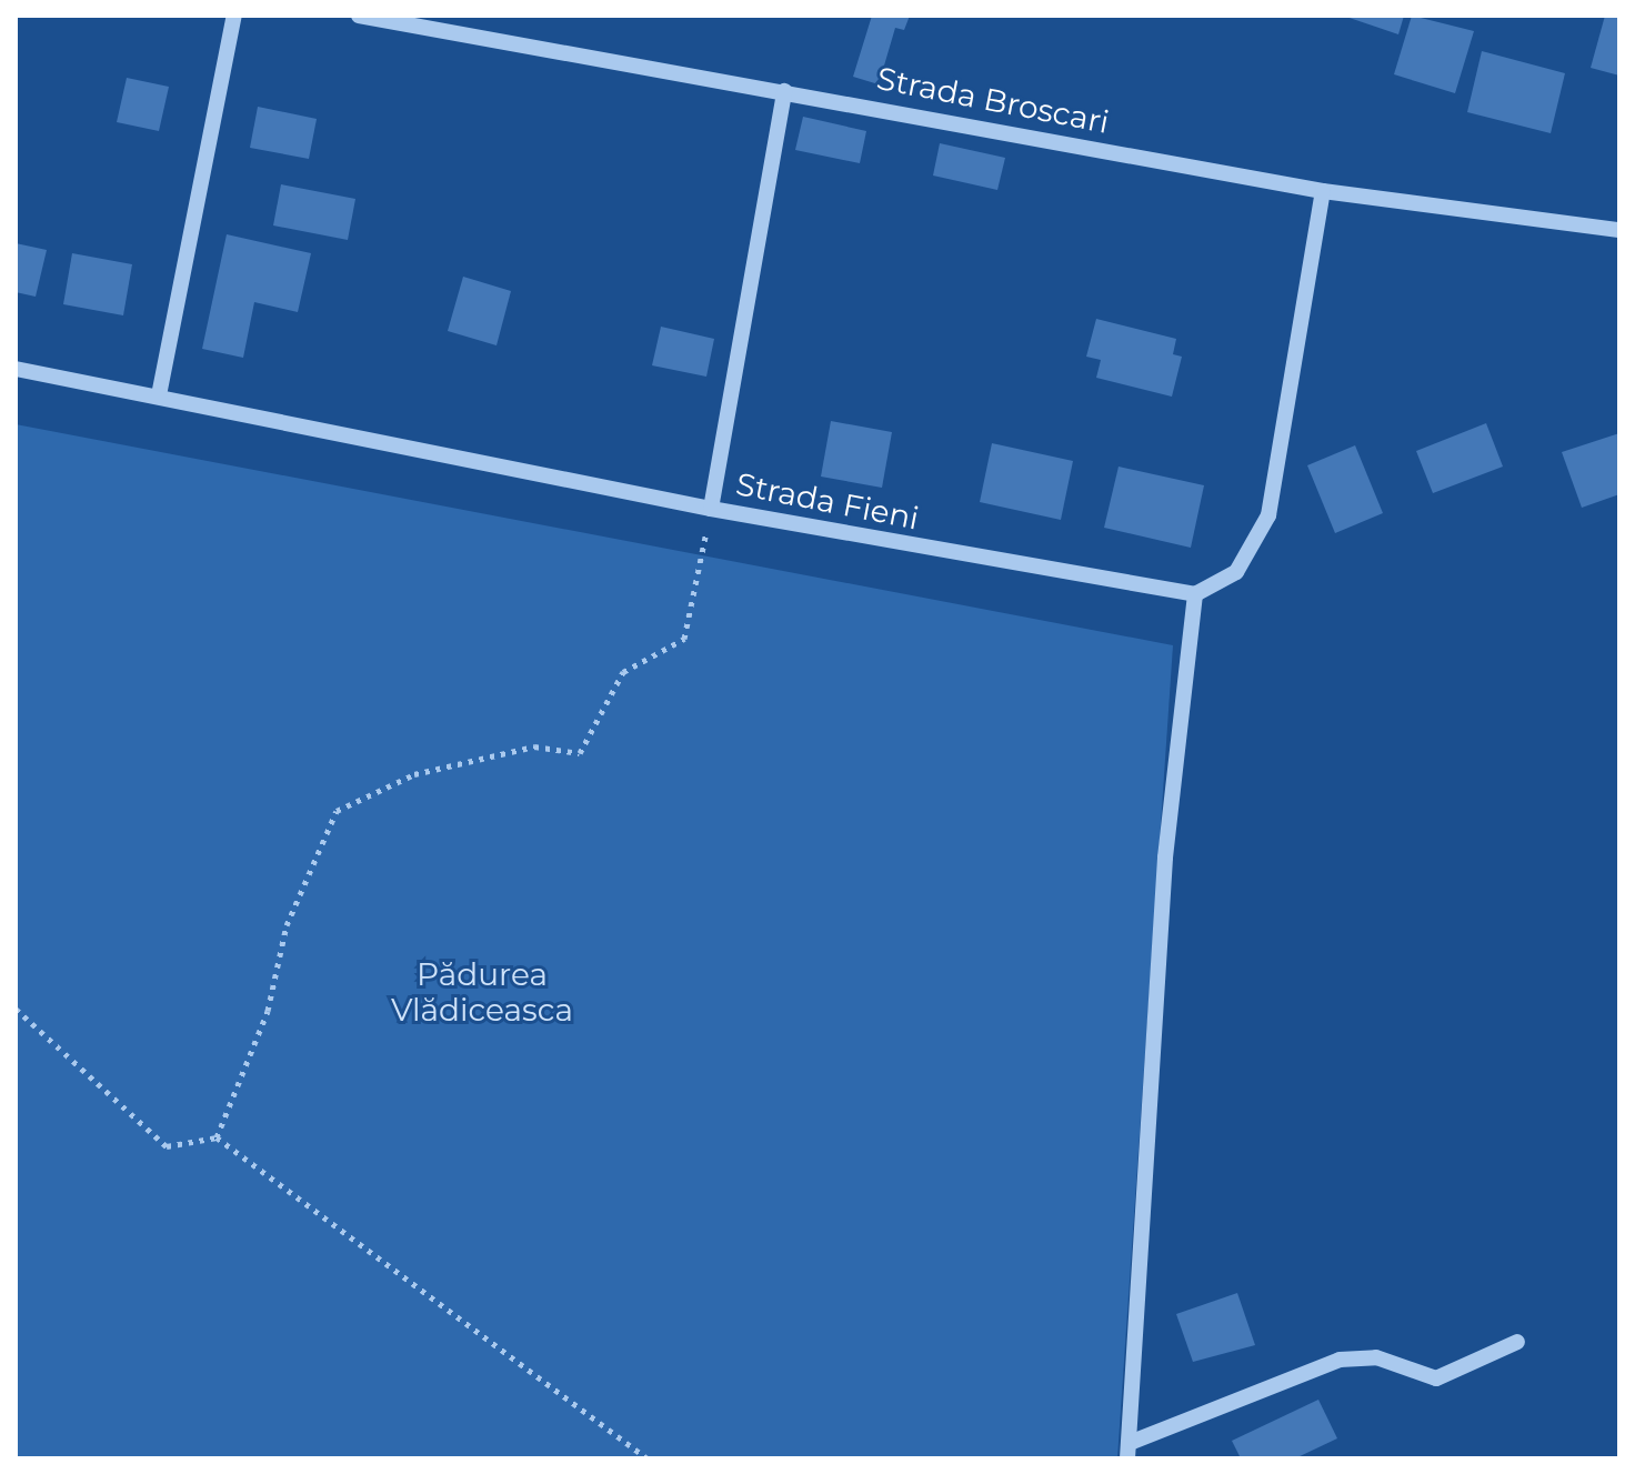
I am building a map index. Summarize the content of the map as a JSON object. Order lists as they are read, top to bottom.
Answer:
{
  "streets": {
    "street": ["Strada Broscari", "Strada Fieni"]
  },
  "parks": ["Pădurea Vlădiceasca"]
}
